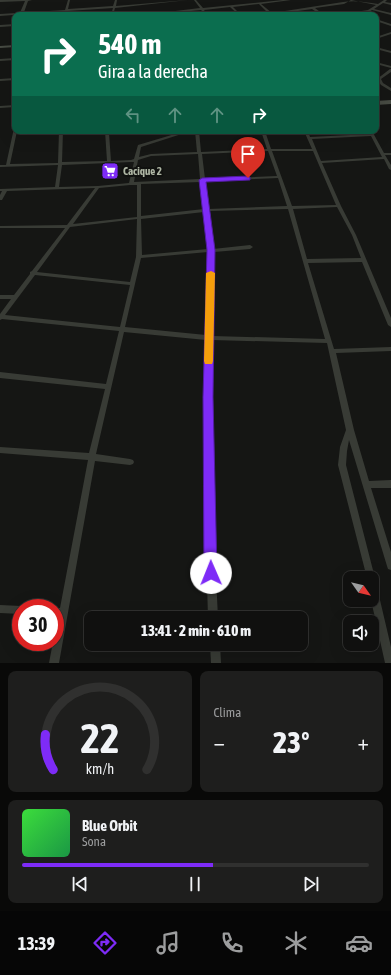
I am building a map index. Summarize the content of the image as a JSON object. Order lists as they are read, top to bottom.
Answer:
{
  "places": {
    "supermarket": ["Cacique 2"]
  },
  "north": "bottom right",
  "page": {
    "turn": ["540 m", "Gira a la derecha"],
    "limit": "30",
    "trip": "13:41 · 2 min · 610 m",
    "tile": "Clima",
    "heat": ["−", "23°", "+"],
    "song": ["Blue Orbit", "Sona"],
    "tabs": "13:39",
    "gauge": ["22", "km/h"]
  }
}
